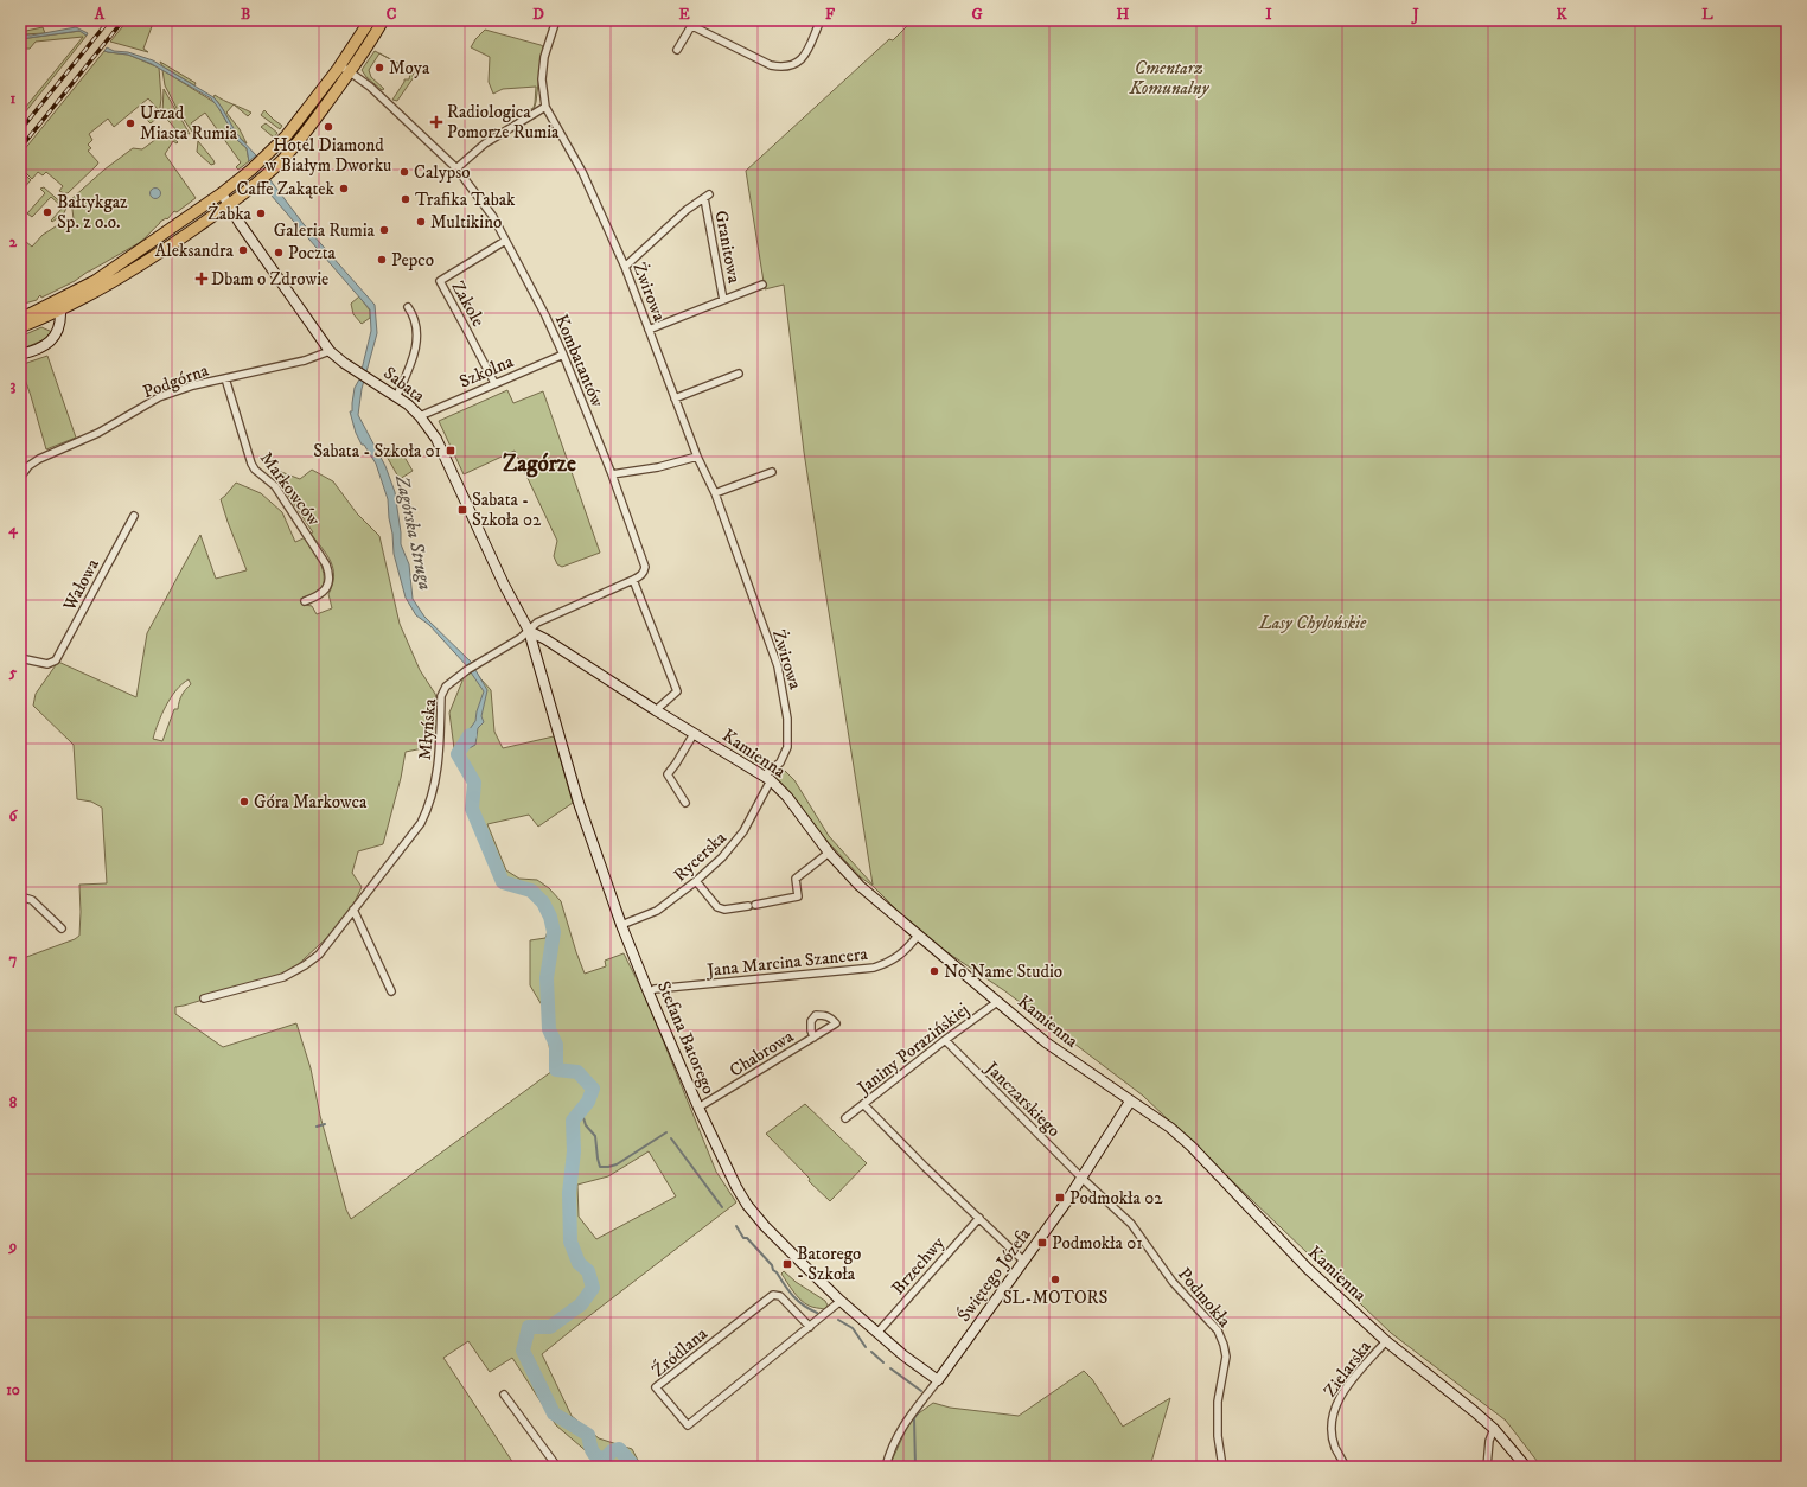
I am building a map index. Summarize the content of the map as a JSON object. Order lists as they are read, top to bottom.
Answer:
{
  "streets": {
    "street": [
      "Granitowa",
      "Żwirowa",
      "Zakole",
      "Kombatantów",
      "Szkolna",
      "Podgórna",
      "Sabata",
      "Markowców",
      "Wałowa",
      "Młyńska",
      "Kamienna",
      "Rycerska",
      "Jana Marcina Szancera",
      "Stefana Batorego",
      "Janiny Porazińskiej",
      "Chabrowa",
      "Janczarskiego",
      "Brzechwy",
      "Świętego Józefa",
      "Podmokła",
      "Źródlana",
      "Zielarska"
    ]
  },
  "crossings": [
    ["Granitowa", "Żwirowa"],
    ["Żwirowa", "Kamienna"],
    ["Żwirowa", "Rycerska"],
    ["Zakole", "Kombatantów"],
    ["Zakole", "Szkolna"],
    ["Kombatantów", "Szkolna"],
    ["Kombatantów", "Młyńska"],
    ["Szkolna", "Sabata"],
    ["Podgórna", "Sabata"],
    ["Podgórna", "Markowców"],
    ["Sabata", "Młyńska"],
    ["Sabata", "Kamienna"],
    ["Sabata", "Stefana Batorego"],
    ["Młyńska", "Kamienna"],
    ["Młyńska", "Stefana Batorego"],
    ["Kamienna", "Rycerska"],
    ["Kamienna", "Jana Marcina Szancera"],
    ["Kamienna", "Stefana Batorego"],
    ["Kamienna", "Janiny Porazińskiej"],
    ["Kamienna", "Świętego Józefa"],
    ["Kamienna", "Zielarska"],
    ["Rycerska", "Stefana Batorego"],
    ["Jana Marcina Szancera", "Stefana Batorego"],
    ["Stefana Batorego", "Chabrowa"],
    ["Stefana Batorego", "Brzechwy"],
    ["Stefana Batorego", "Świętego Józefa"],
    ["Stefana Batorego", "Źródlana"],
    ["Janiny Porazińskiej", "Janczarskiego"],
    ["Janczarskiego", "Świętego Józefa"],
    ["Janczarskiego", "Podmokła"],
    ["Świętego Józefa", "Podmokła"]
  ],
  "districts": ["Zagórze"],
  "water": ["Zagórska Struga"],
  "parks": ["Cmentarz Komunalny", "Lasy Chylońskie"],
  "places": {
    "other": [
      "Moya",
      "Urzad Miasta Rumia",
      "Hotel Diamond w Białym Dworku",
      "Calypso",
      "Caffe Zakątek",
      "Trafika Tabak",
      "Bałtykgaz Sp. z o.o.",
      "Żabka",
      "Multikino",
      "Galeria Rumia",
      "Aleksandra",
      "Poczta",
      "Pepco",
      "Góra Markowca",
      "No Name Studio",
      "SL-MOTORS"
    ],
    "health": ["Radiologica Pomorze Rumia", "Dbam o Zdrowie"],
    "transit": [
      "Sabata - Szkoła 01",
      "Sabata - Szkoła 02",
      "Podmokła 02",
      "Podmokła 01",
      "Batorego - Szkoła"
    ]
  },
  "grid": {
    "columns": [
      "A",
      "B",
      "C",
      "D",
      "E",
      "F",
      "G",
      "H",
      "I",
      "J",
      "K",
      "L"
    ],
    "rows": [
      "1",
      "2",
      "3",
      "4",
      "5",
      "6",
      "7",
      "8",
      "9",
      "10"
    ]
  }
}
